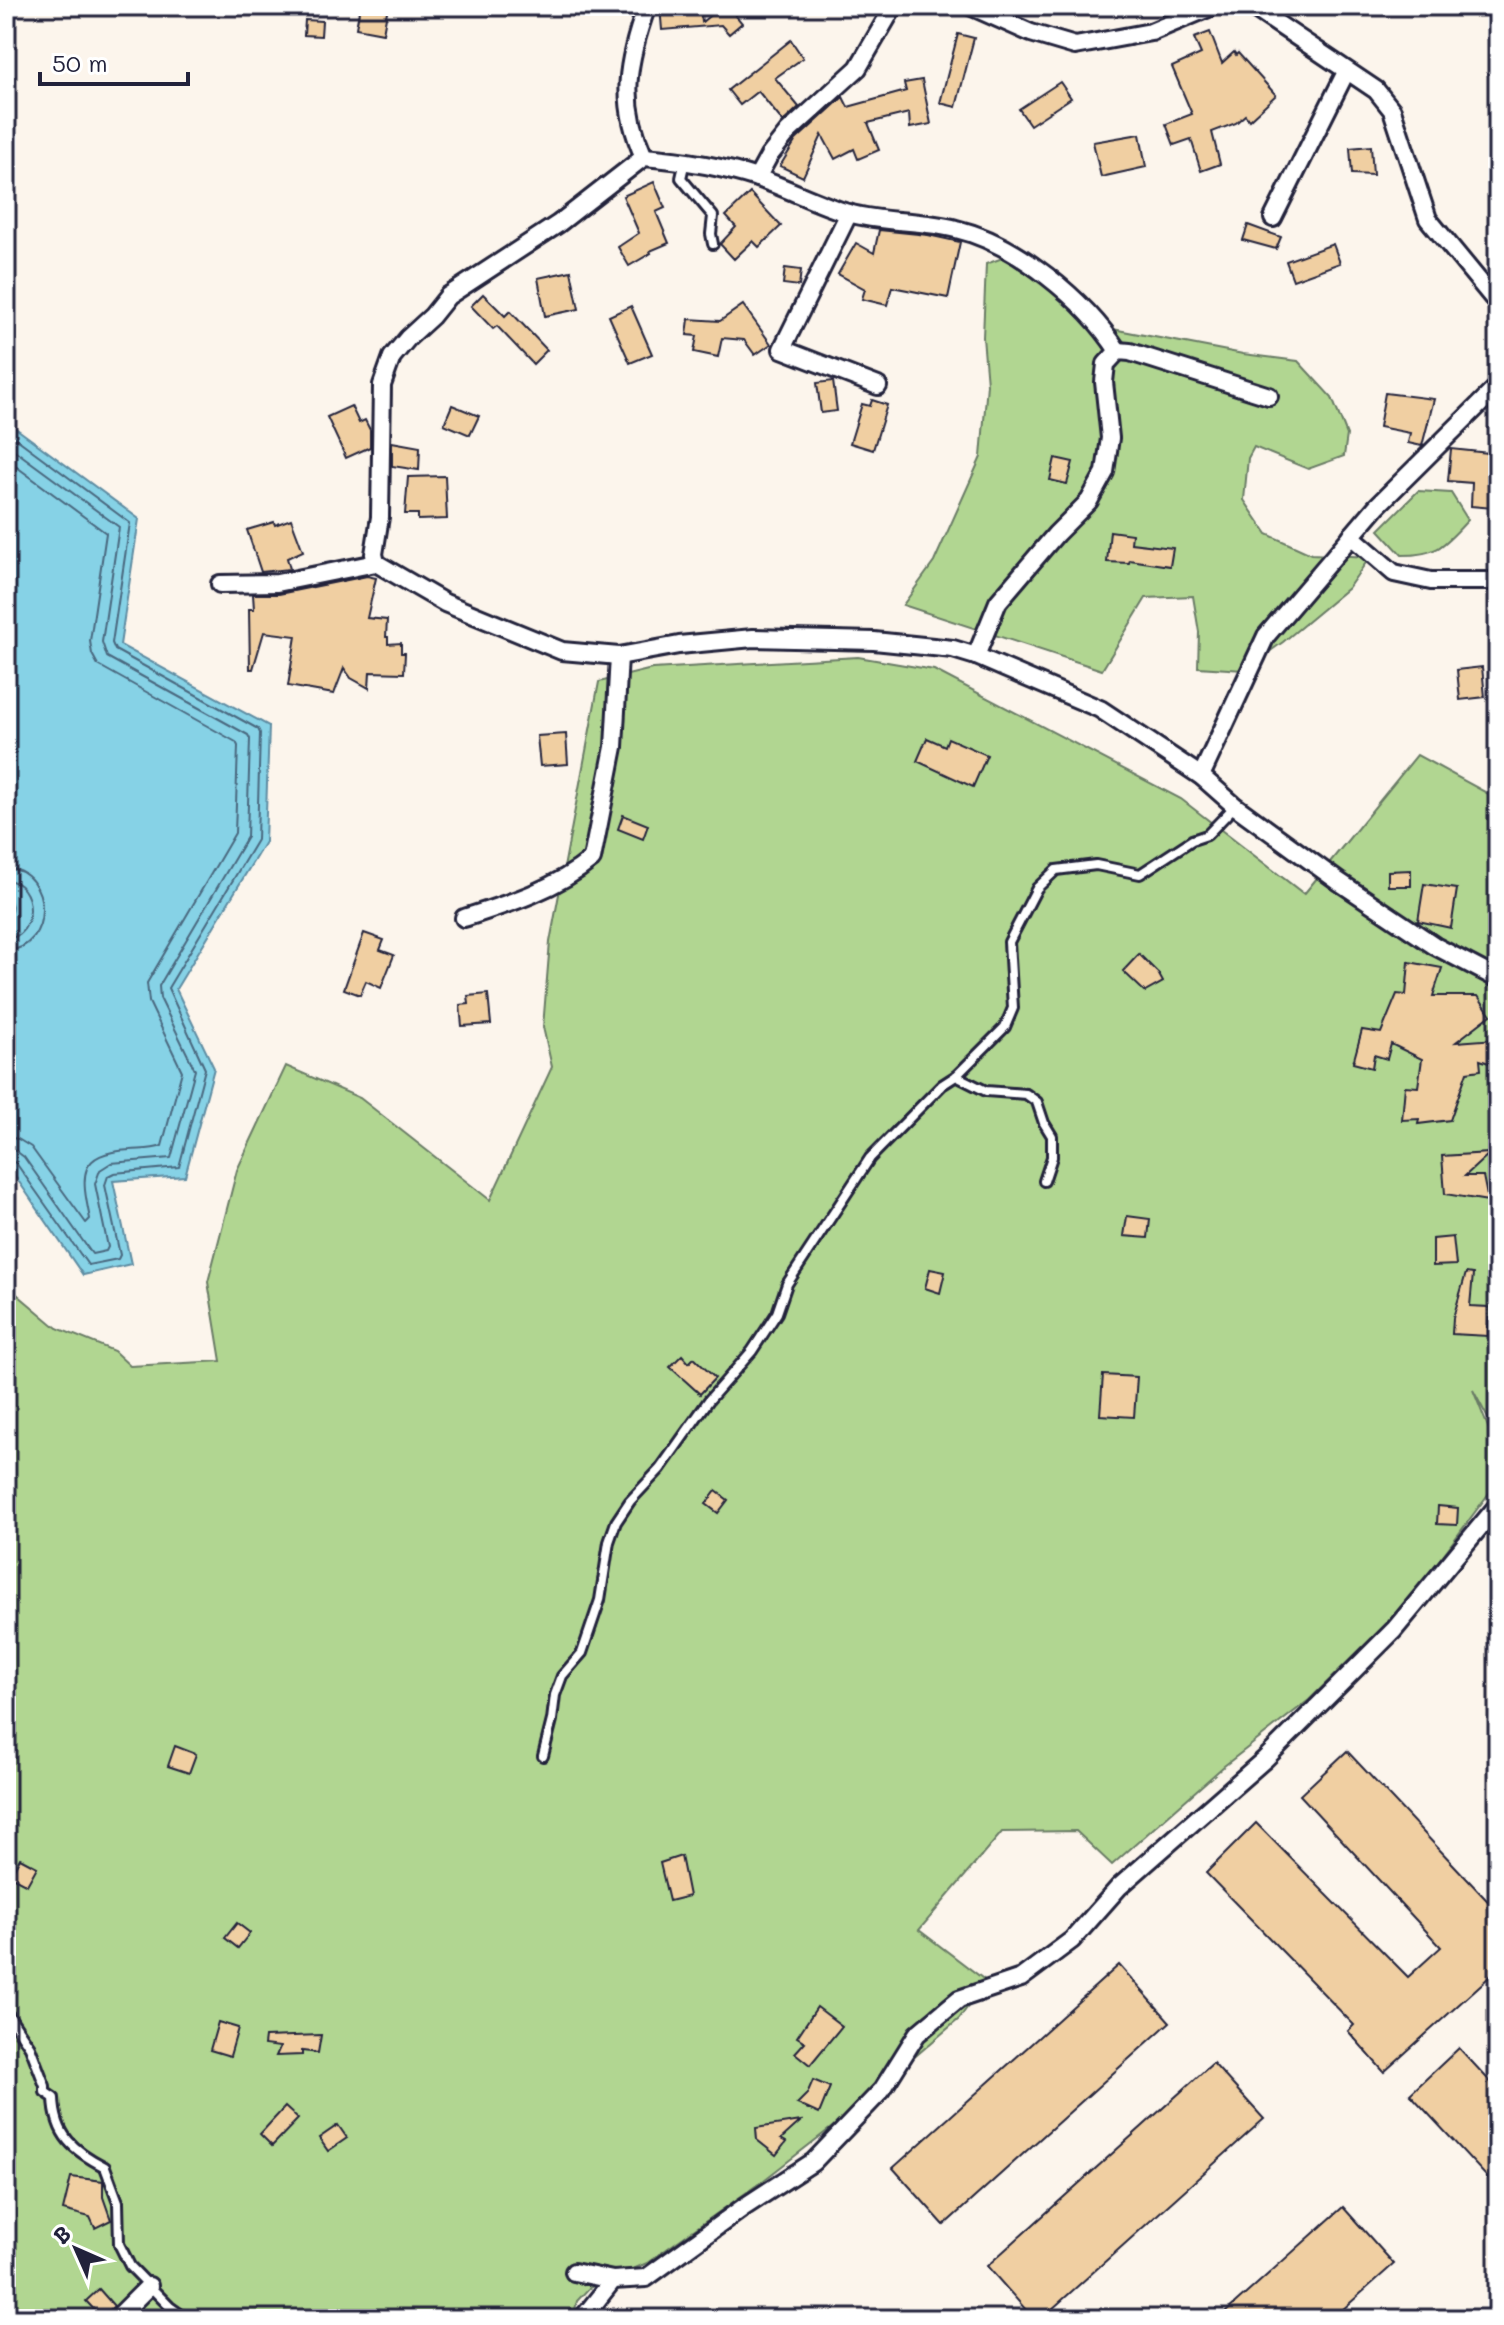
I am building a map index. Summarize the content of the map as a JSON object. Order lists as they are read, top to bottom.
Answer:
{
  "scale_bar": "50 m",
  "north": "top left"
}
